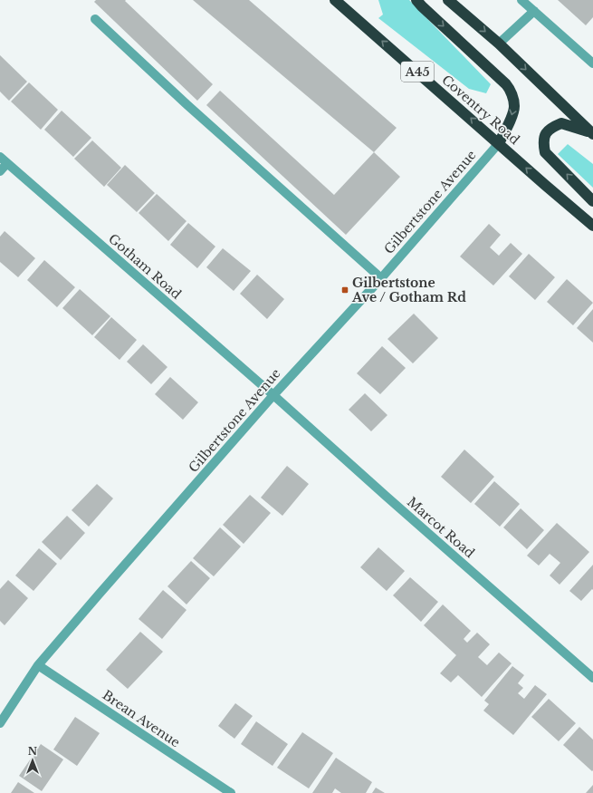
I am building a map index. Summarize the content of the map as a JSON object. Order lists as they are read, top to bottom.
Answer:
{
  "streets": {
    "highway": ["A45", "Coventry Road"],
    "street": [
      "Gilbertstone Avenue",
      "Gotham Road",
      "Marcot Road",
      "Brean Avenue"
    ]
  },
  "crossings": [
    ["Coventry Road", "Gilbertstone Avenue"],
    ["Gilbertstone Avenue", "Gotham Road"],
    ["Gilbertstone Avenue", "Marcot Road"],
    ["Gilbertstone Avenue", "Brean Avenue"],
    ["Gotham Road", "Marcot Road"]
  ],
  "places": {
    "transit": ["Gilbertstone Ave / Gotham Rd"]
  },
  "north": "top"
}
